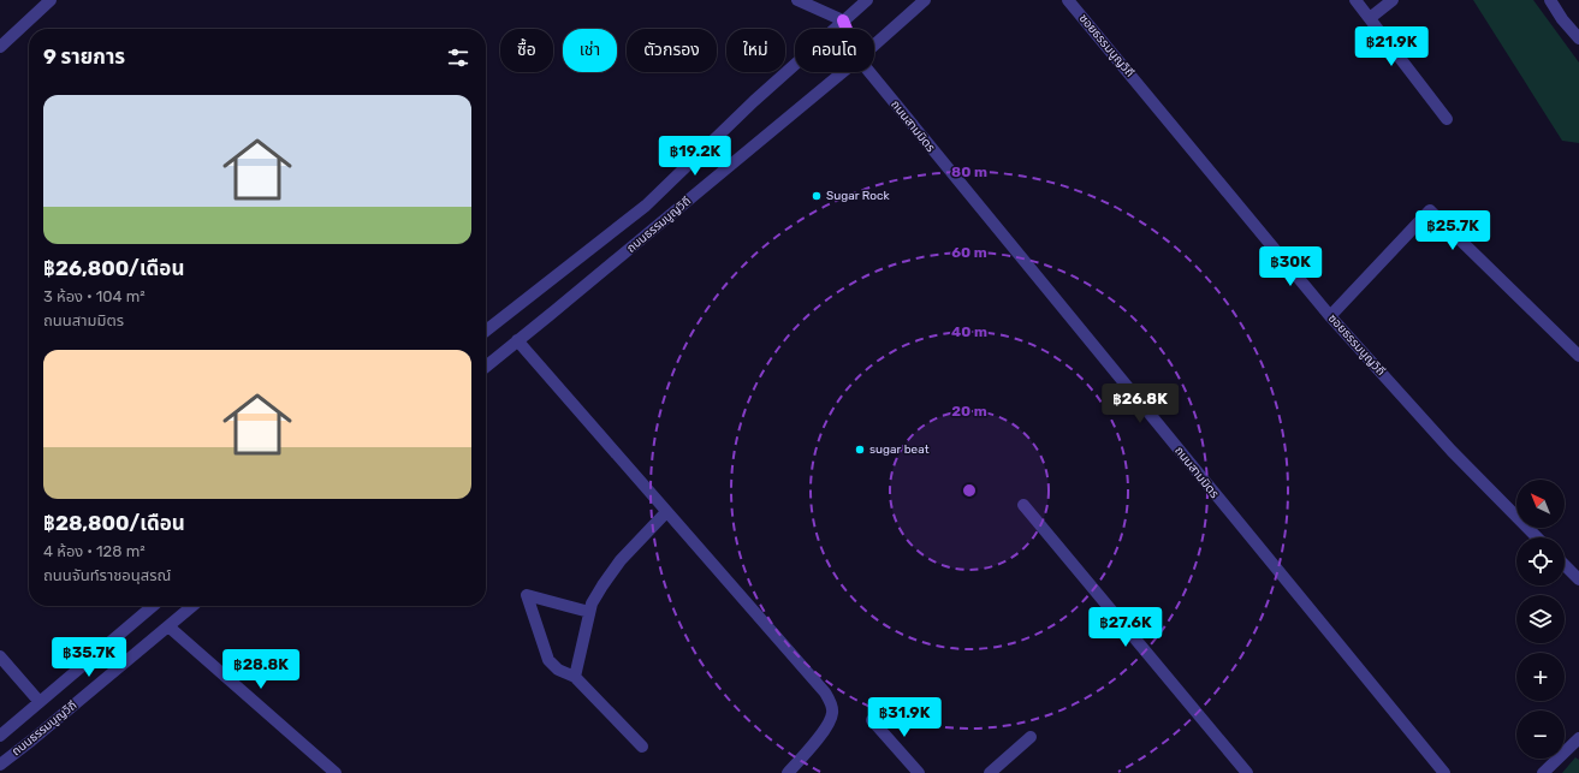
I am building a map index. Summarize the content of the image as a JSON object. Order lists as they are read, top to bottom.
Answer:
{
  "streets": {
    "street": ["ซอยธรรมนูญวิถี", "ถนนสามมิตร", "ถนนธรรมนูญวิถี"]
  },
  "places": ["Sugar Rock", "sugar beat"],
  "north": "top left",
  "page": {
    "price": [
      "฿21.9K",
      "฿19.2K",
      "฿25.7K",
      "฿30K",
      "฿26.8K",
      "฿27.6K",
      "฿35.7K",
      "฿28.8K",
      "฿31.9K"
    ],
    "chip": [
      "ซื้อ",
      "เช่า",
      "ตัวกรอง",
      "ใหม่",
      "คอนโด"
    ],
    "heading": "9 รายการ",
    "list": [
      {
        "name": "฿26,800/เดือน",
        "note": "3 ห้อง · 104 m² · ถนนสามมิตร"
      },
      {
        "name": "฿28,800/เดือน",
        "note": "4 ห้อง · 128 m² · ถนนจันท์ราชอนุสรณ์"
      }
    ],
    "map_buttons": ["+", "−"]
  },
  "rings": [
    "80 m",
    "60 m",
    "40 m",
    "20 m"
  ]
}
